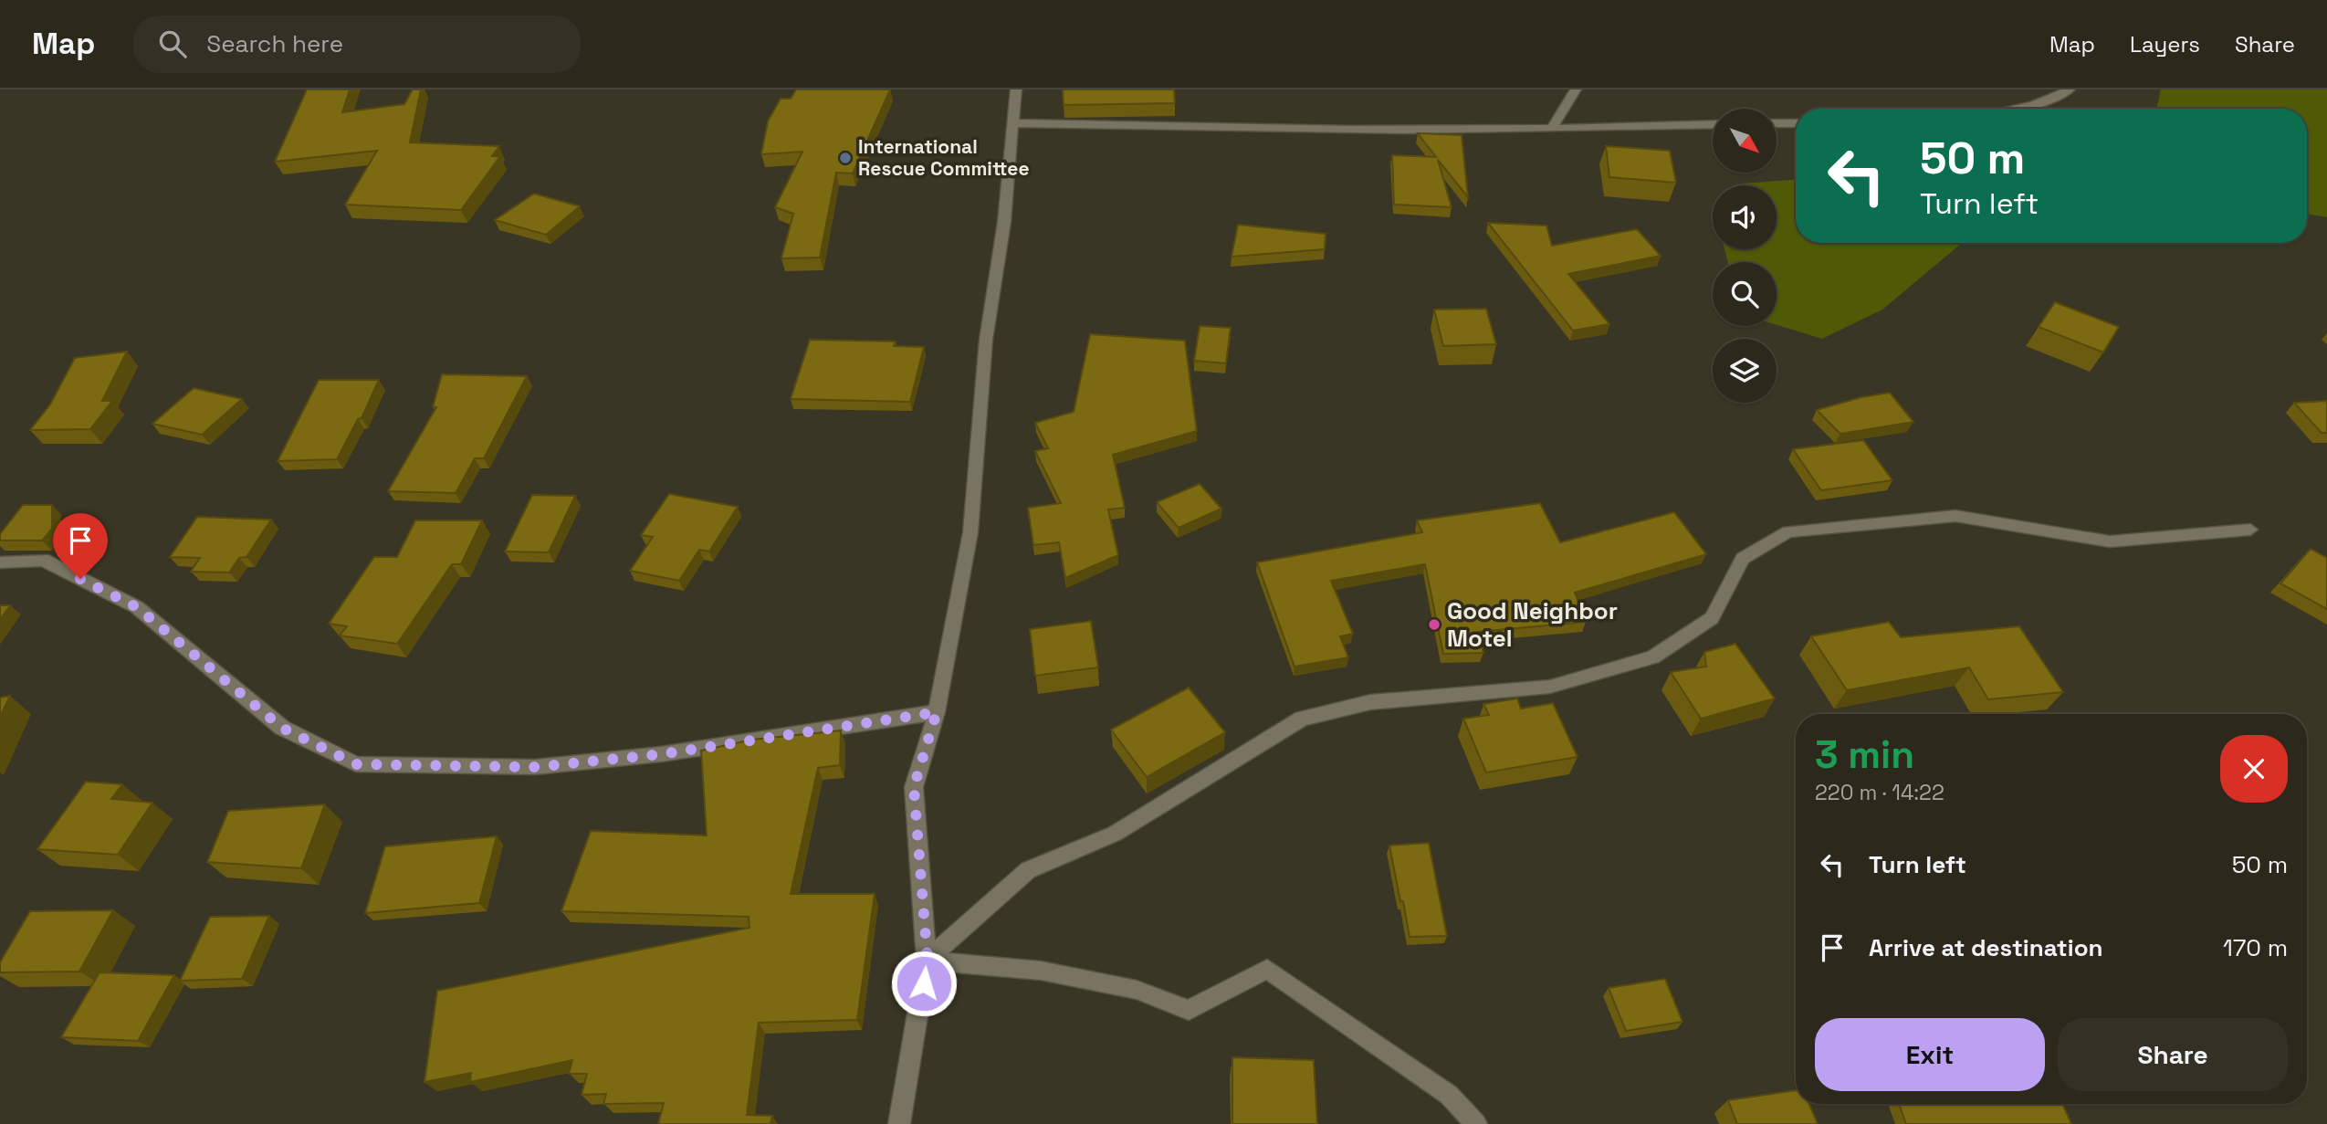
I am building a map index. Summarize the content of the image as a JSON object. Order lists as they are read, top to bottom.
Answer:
{
  "places": ["International Rescue Committee", "Good Neighbor Motel"],
  "north": "bottom right",
  "page": {
    "header": "Map",
    "search": "Search here",
    "nav": ["Map", "Layers", "Share"],
    "turn": ["50 m", "Turn left"],
    "heading": ["3 min", "220 m · 14:22"],
    "list": [
      {
        "name": "Turn left",
        "value": "50 m"
      },
      {
        "name": "Arrive at destination",
        "value": "170 m"
      }
    ],
    "buttons": ["Exit", "Share"]
  }
}
